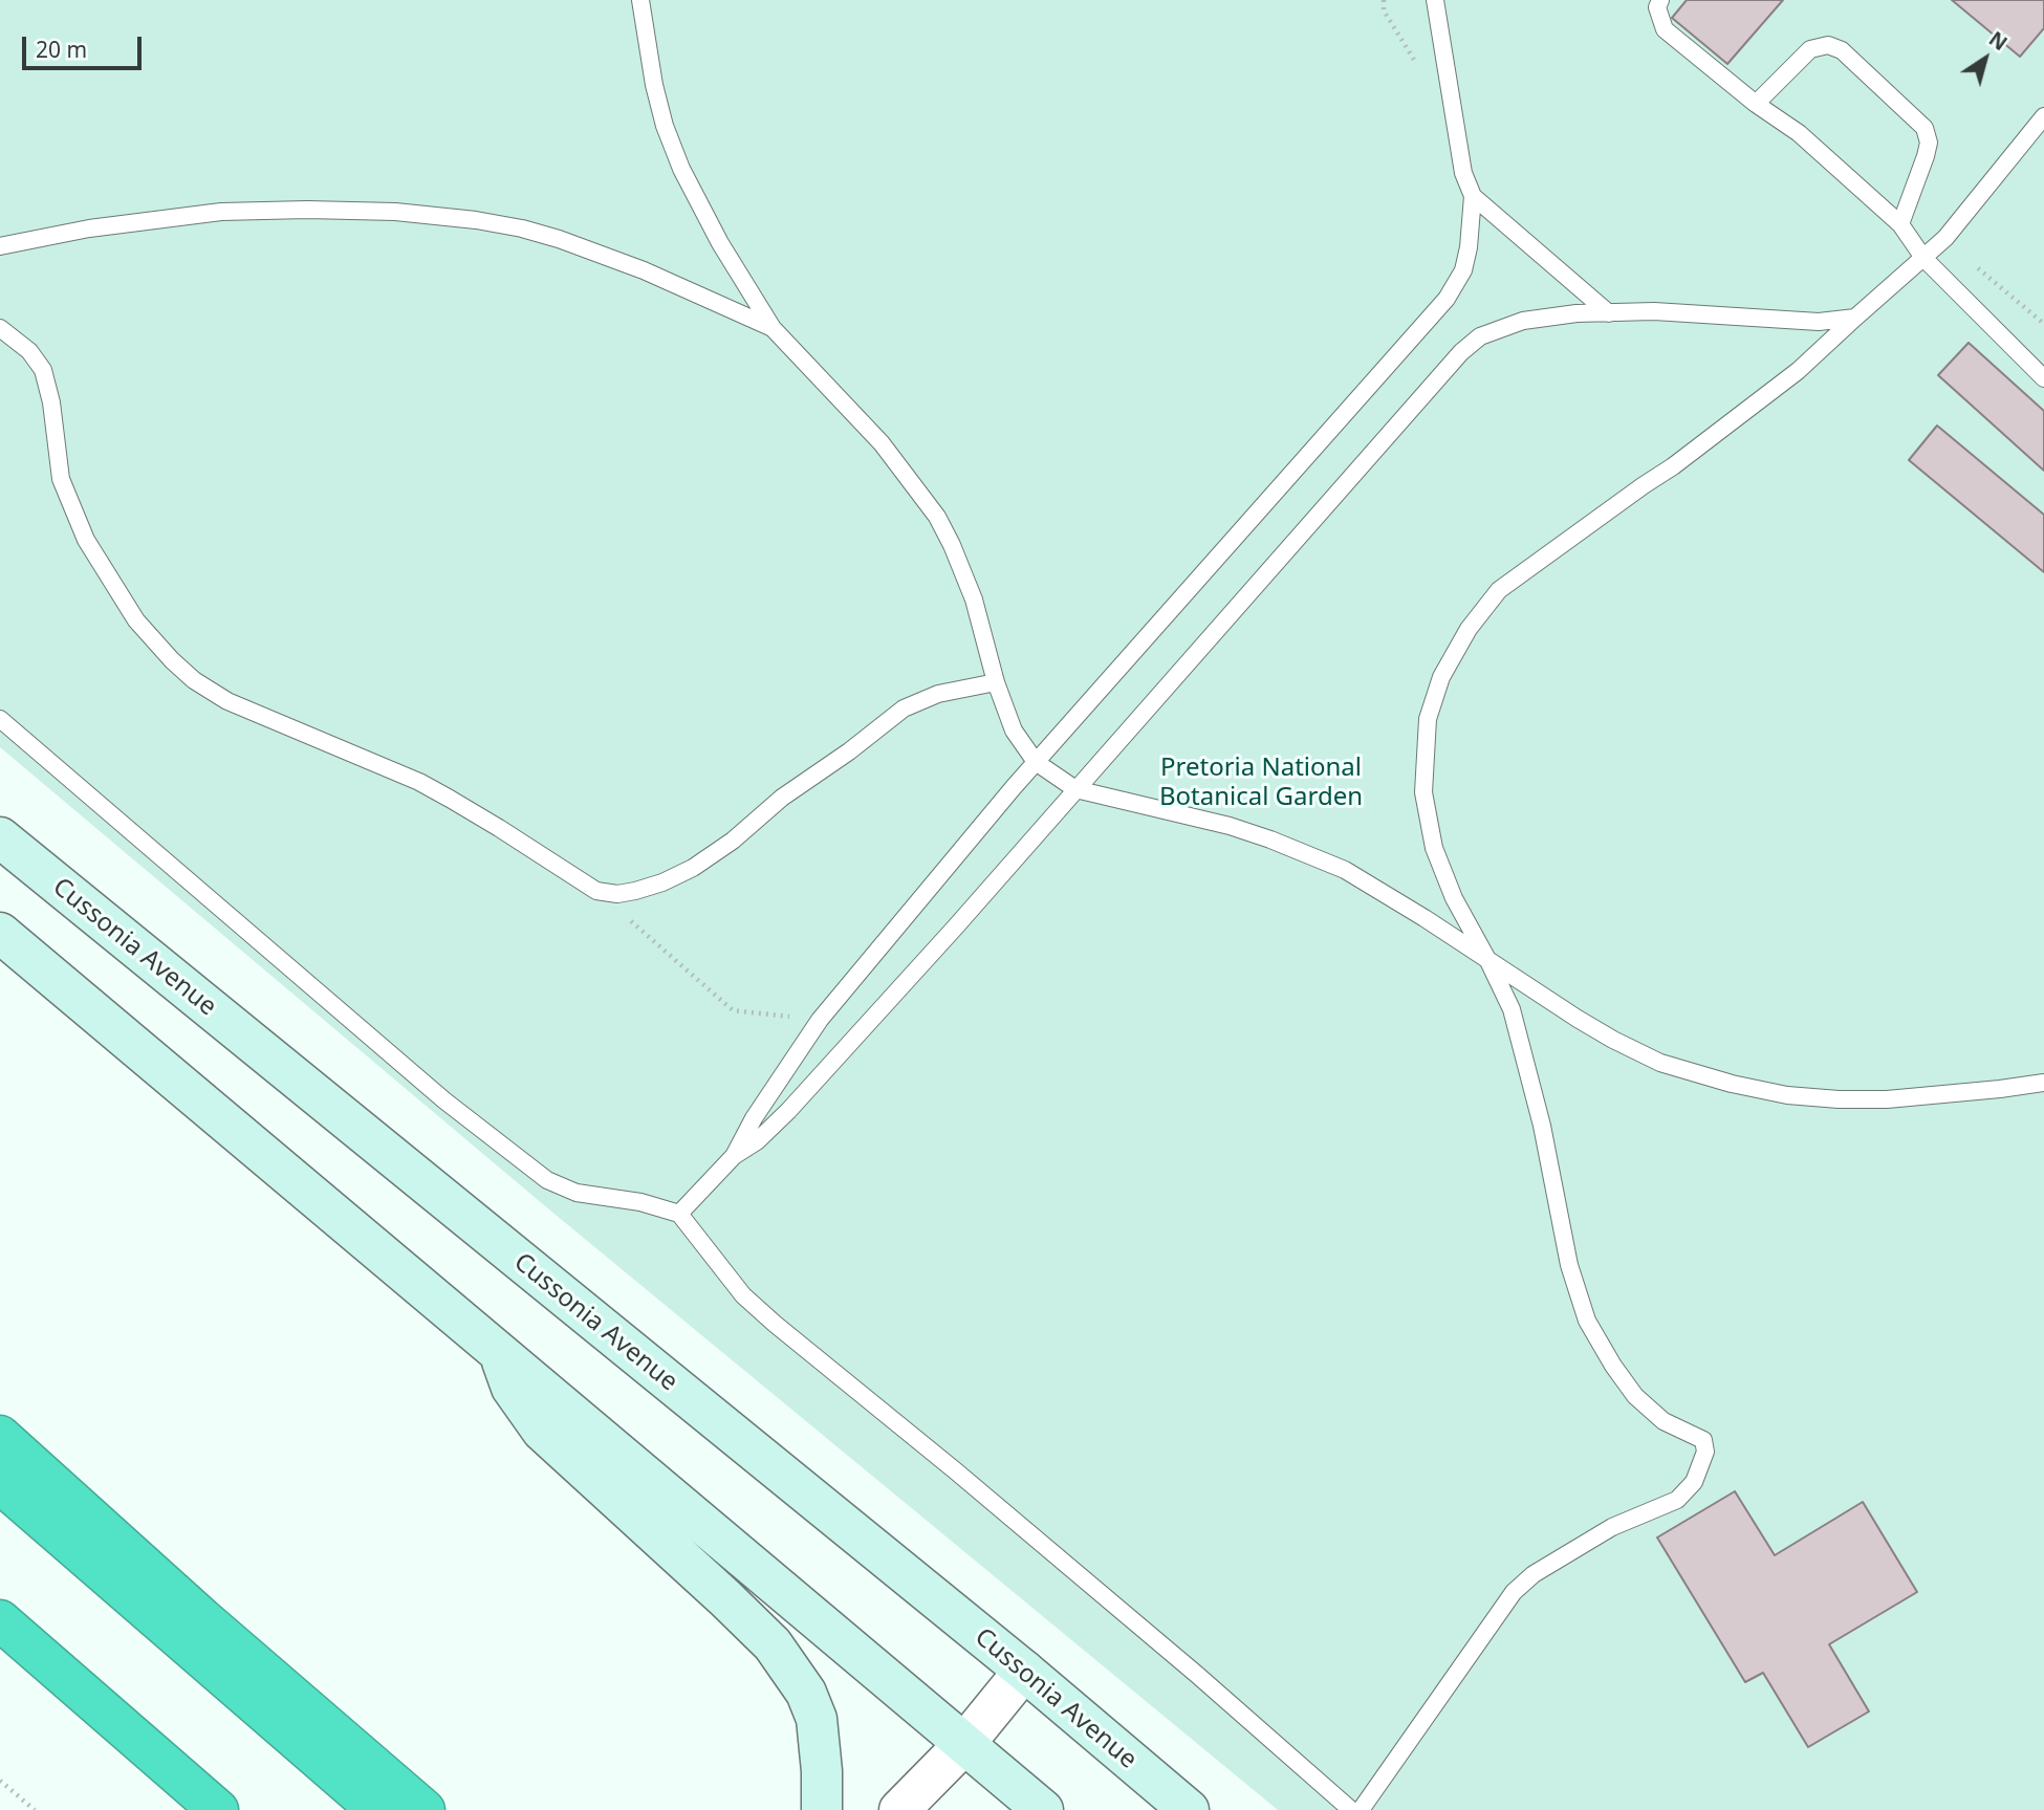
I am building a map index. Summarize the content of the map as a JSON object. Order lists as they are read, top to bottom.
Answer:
{
  "streets": {
    "main road": ["Cussonia Avenue"]
  },
  "parks": ["Pretoria National Botanical Garden"],
  "scale_bar": "20 m",
  "north": "top right"
}
